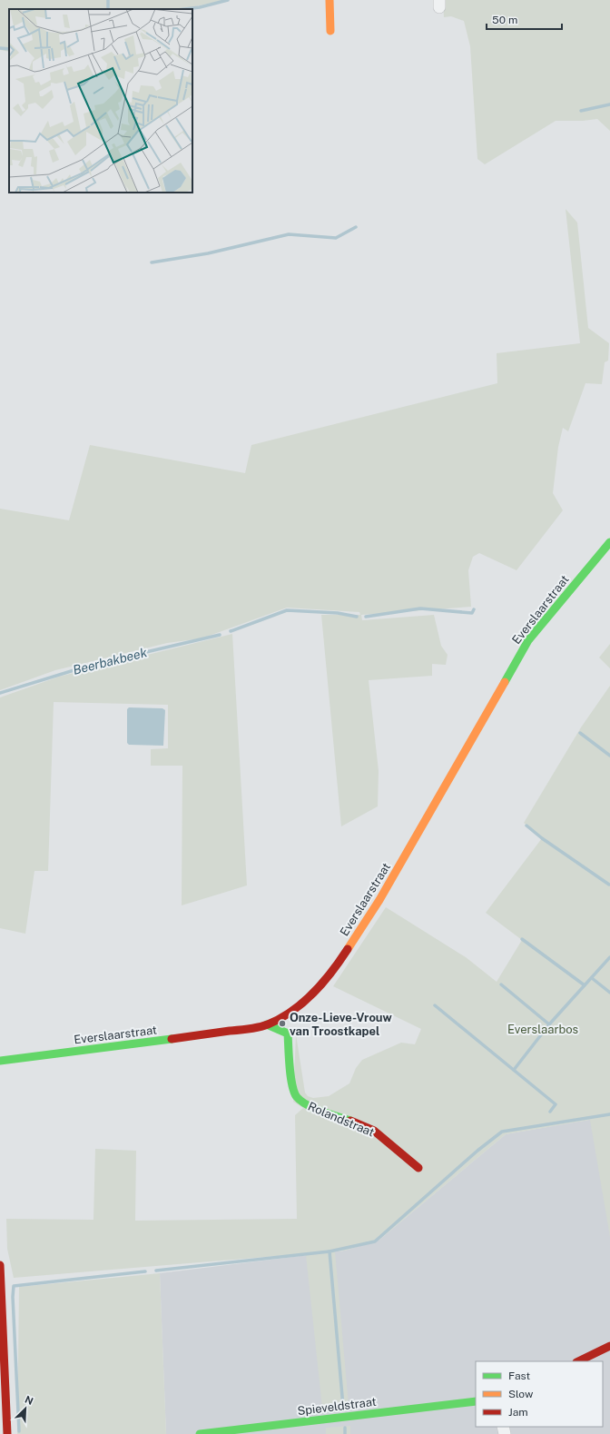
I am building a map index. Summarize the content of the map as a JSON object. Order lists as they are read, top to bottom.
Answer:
{
  "streets": {
    "street": ["Everslaarstraat", "Rolandstraat", "Spieveldstraat"]
  },
  "crossings": [
    ["Everslaarstraat", "Rolandstraat"]
  ],
  "water": ["Beerbakbeek"],
  "parks": ["Everslaarbos"],
  "places": ["Onze-Lieve-Vrouw van Troostkapel"],
  "legend": ["Fast", "Slow", "Jam"],
  "scale_bar": "50 m",
  "north": "top right"
}
